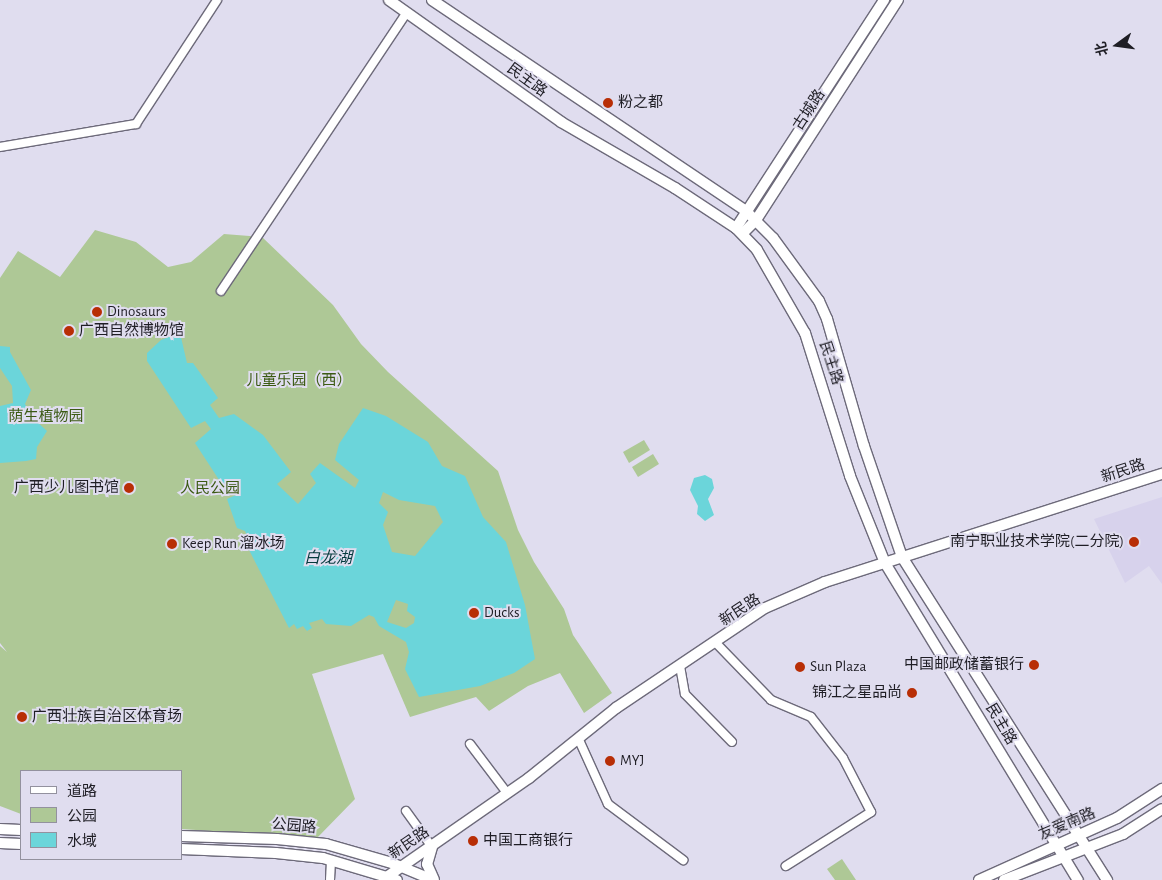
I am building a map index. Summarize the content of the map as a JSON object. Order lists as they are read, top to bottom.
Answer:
{
  "streets": {
    "main road": [
      "民主路",
      "古城路",
      "新民路",
      "友爱南路",
      "公园路"
    ]
  },
  "crossings": [
    ["民主路", "古城路"],
    ["民主路", "新民路"],
    ["民主路", "友爱南路"],
    ["新民路", "公园路"]
  ],
  "water": ["白龙湖"],
  "parks": ["儿童乐园（西）", "荫生植物园", "人民公园"],
  "places": [
    "粉之都",
    "Dinosaurs",
    "广西自然博物馆",
    "广西少儿图书馆",
    "南宁职业技术学院(二分院)",
    "Keep Run 溜冰场",
    "Ducks",
    "中国邮政储蓄银行",
    "Sun Plaza",
    "锦江之星品尚",
    "广西壮族自治区体育场",
    "MYJ",
    "中国工商银行"
  ],
  "legend": ["道路", "公园", "水域"],
  "north": "left"
}
